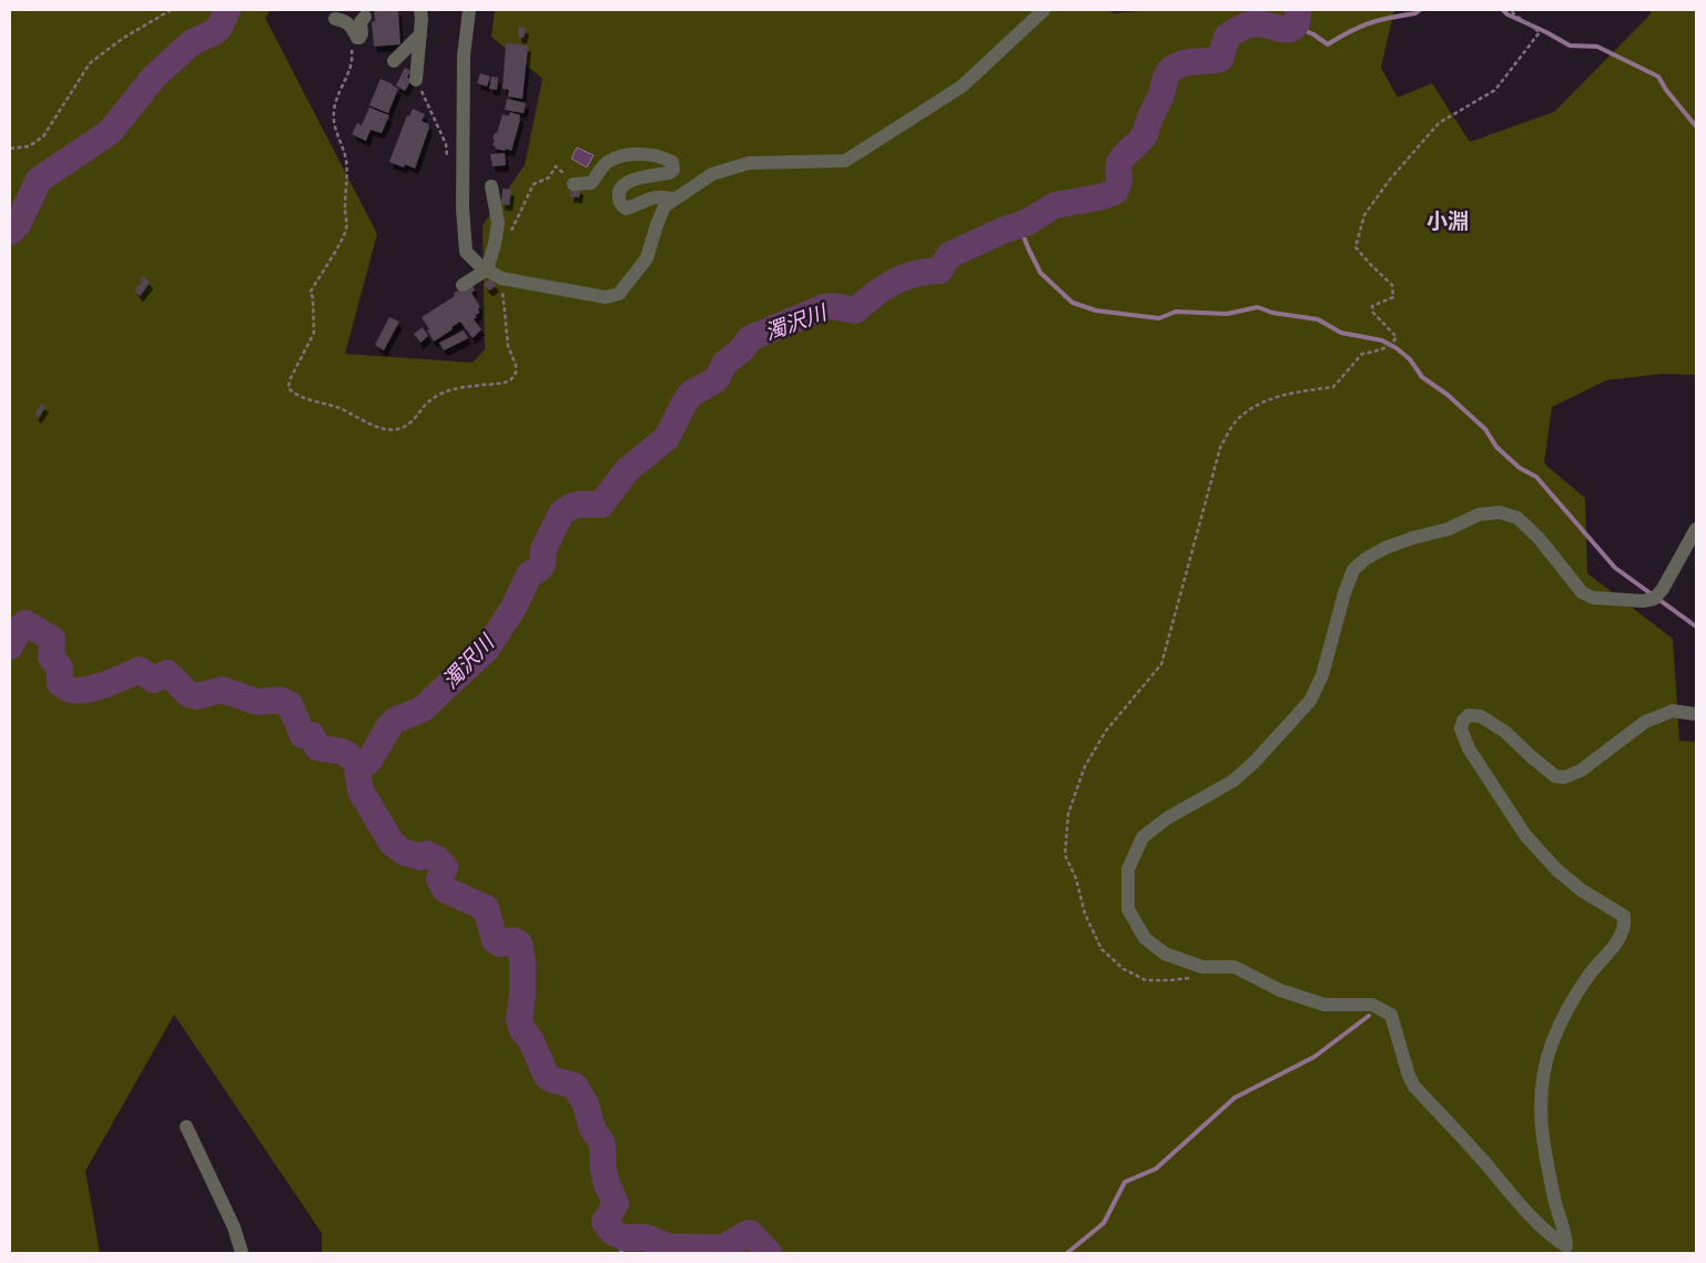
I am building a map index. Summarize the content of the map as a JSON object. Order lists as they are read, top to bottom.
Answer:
{
  "districts": ["小淵"],
  "water": ["濁沢川"]
}
